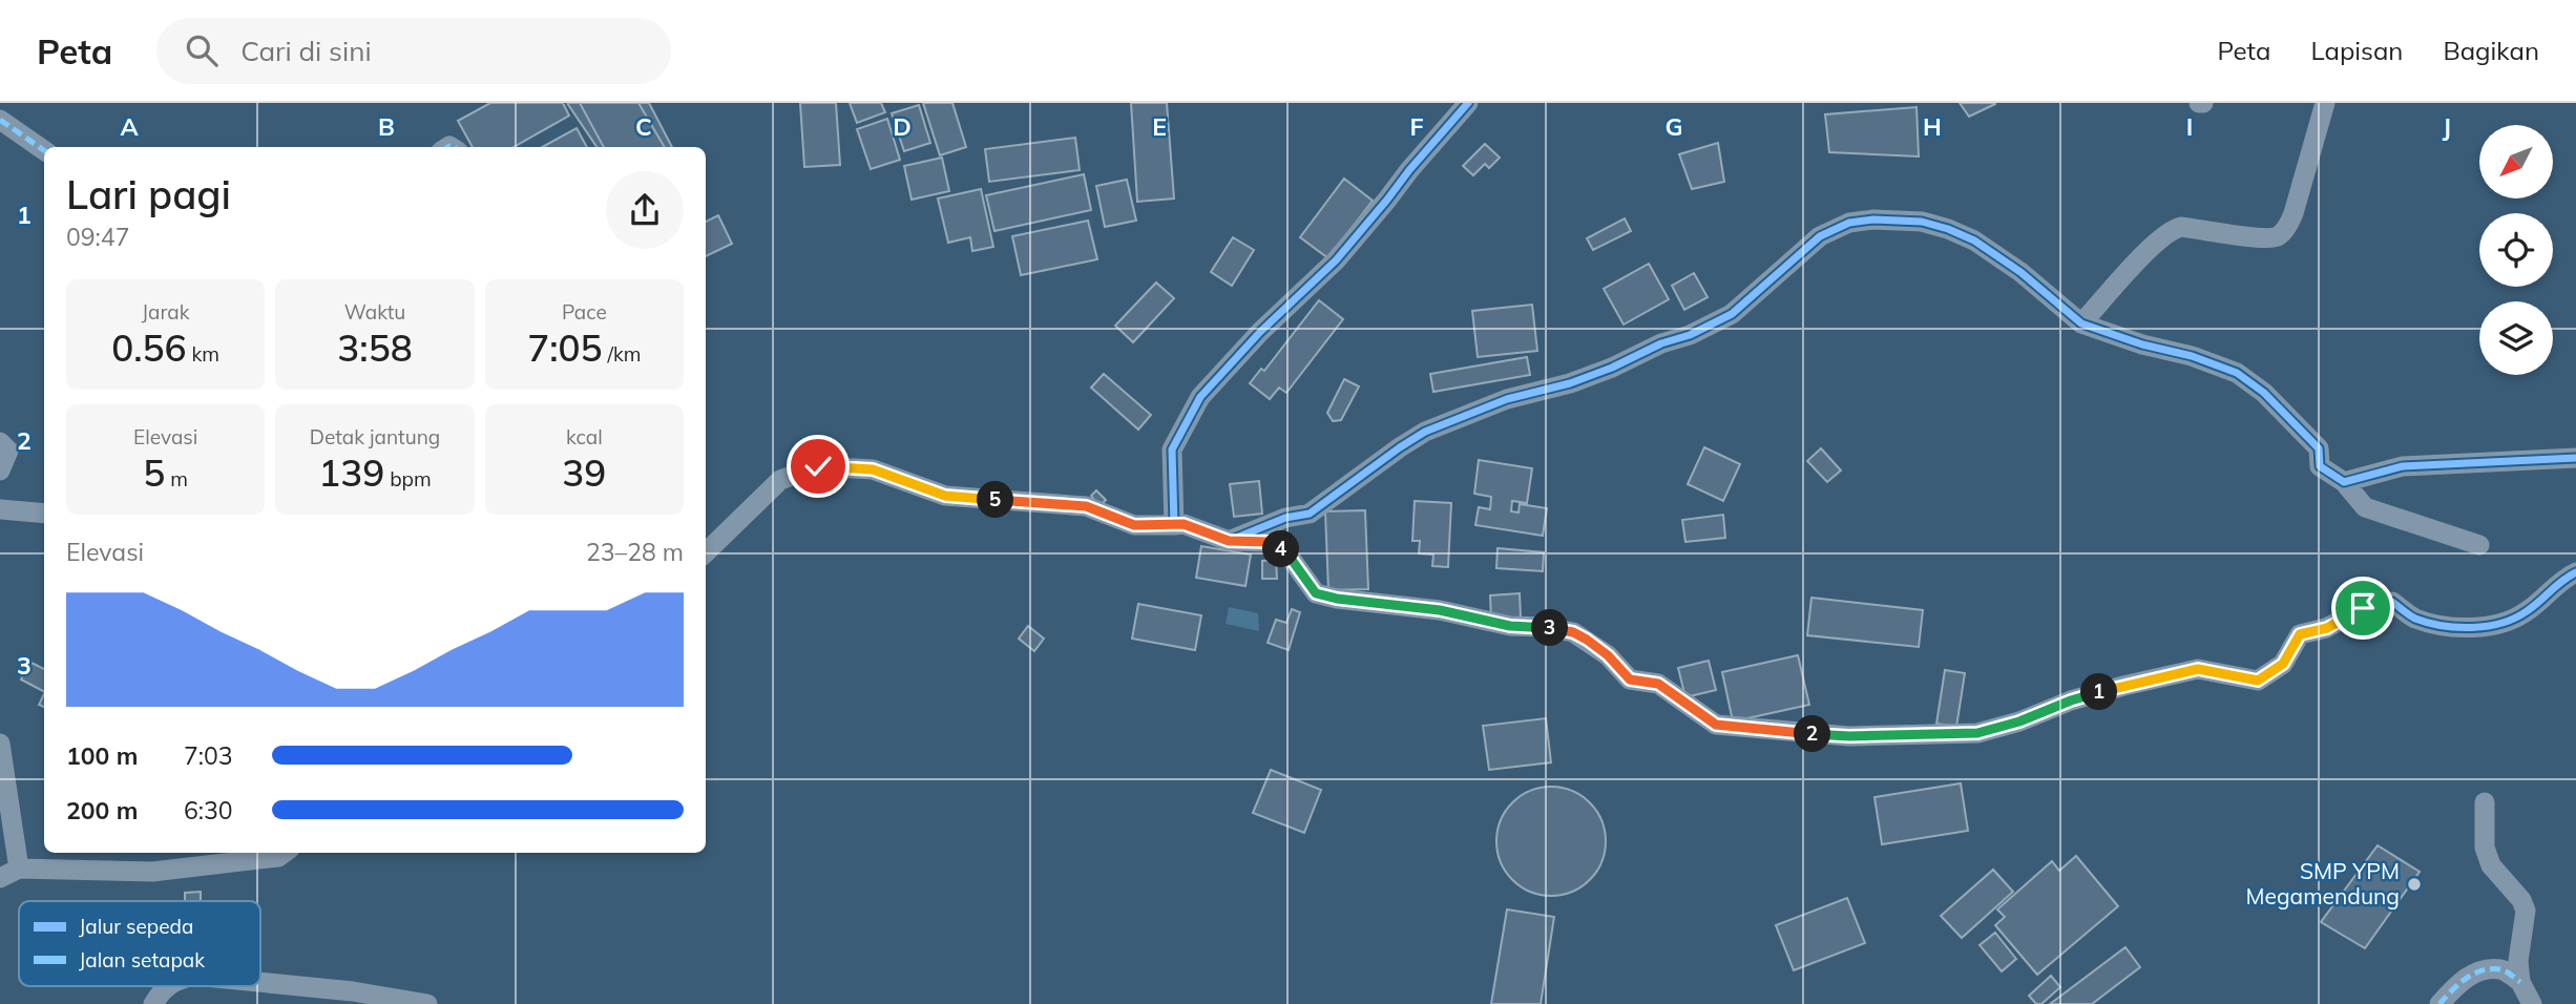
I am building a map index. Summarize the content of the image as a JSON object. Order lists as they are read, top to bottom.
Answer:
{
  "places": ["SMP YPM Megamendung"],
  "legend": ["Jalur sepeda", "Jalan setapak"],
  "north": "bottom left",
  "page": {
    "header": "Peta",
    "search": "Cari di sini",
    "nav": ["Peta", "Lapisan", "Bagikan"],
    "heading": ["Lari pagi", "09:47"],
    "stats": [
      ["Jarak", "0.56 km"],
      ["Waktu", "3:58"],
      ["Pace", "7:05 /km"],
      ["Elevasi", "5 m"],
      ["Detak jantung", "139 bpm"],
      ["kcal", "39"]
    ],
    "pins": [
      "5",
      "4",
      "3",
      "1",
      "2"
    ],
    "chart": ["Elevasi", "23–28 m"],
    "list": [
      {
        "name": "100 m",
        "note": "7:03"
      },
      {
        "name": "200 m",
        "note": "6:30"
      }
    ]
  },
  "grid": {
    "columns": [
      "A",
      "B",
      "C",
      "D",
      "E",
      "F",
      "G",
      "H",
      "I",
      "J"
    ],
    "rows": ["1", "2", "3"]
  }
}
